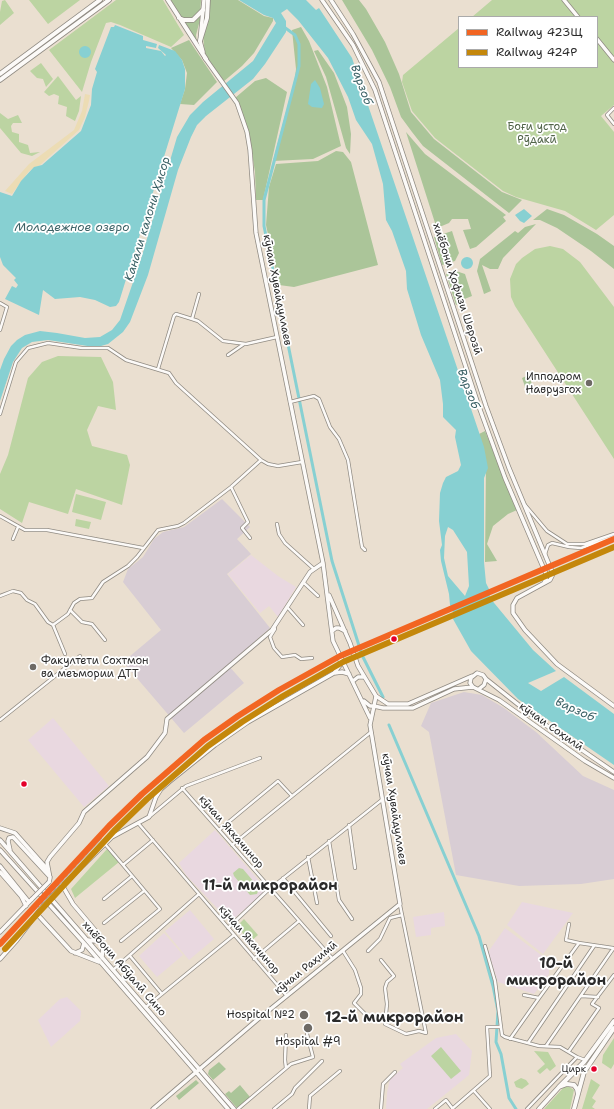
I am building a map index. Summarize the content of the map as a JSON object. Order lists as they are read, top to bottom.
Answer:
{
  "streets": {
    "street": [
      "хиёбони Ҳофизи Шерозӣ",
      "кӯчаи Хувайдуллаев",
      "кӯчаи Соҳилӣ",
      "кӯчаи Яккачинор",
      "кӯчаи Якачинор",
      "кӯчаи Раҳимӣ",
      "хиёбони Абӯалӣ Сино"
    ]
  },
  "crossings": [
    ["кӯчаи Хувайдуллаев", "кӯчаи Соҳилӣ"],
    ["кӯчаи Хувайдуллаев", "кӯчаи Раҳимӣ"],
    ["кӯчаи Яккачинор", "кӯчаи Раҳимӣ"],
    ["кӯчаи Якачинор", "кӯчаи Раҳимӣ"],
    ["кӯчаи Раҳимӣ", "хиёбони Абӯалӣ Сино"]
  ],
  "districts": ["11-й микрорайон", "10-й микрорайон", "12-й микрорайон"],
  "water": ["Варзоб", "Канали калони Ҳисор", "Молодежное озеро"],
  "parks": ["Боғи устод Рӯдакӣ"],
  "places": [
    "Ипподром Наврузгох",
    "Факултети Сохтмон ва меъмории ДТТ",
    "Hospital №2",
    "Hospital #9",
    "Цирк"
  ],
  "lines": ["rail line 423Щ", "rail line 424Р"],
  "legend": ["Railway 423Щ", "Railway 424Р"]
}
